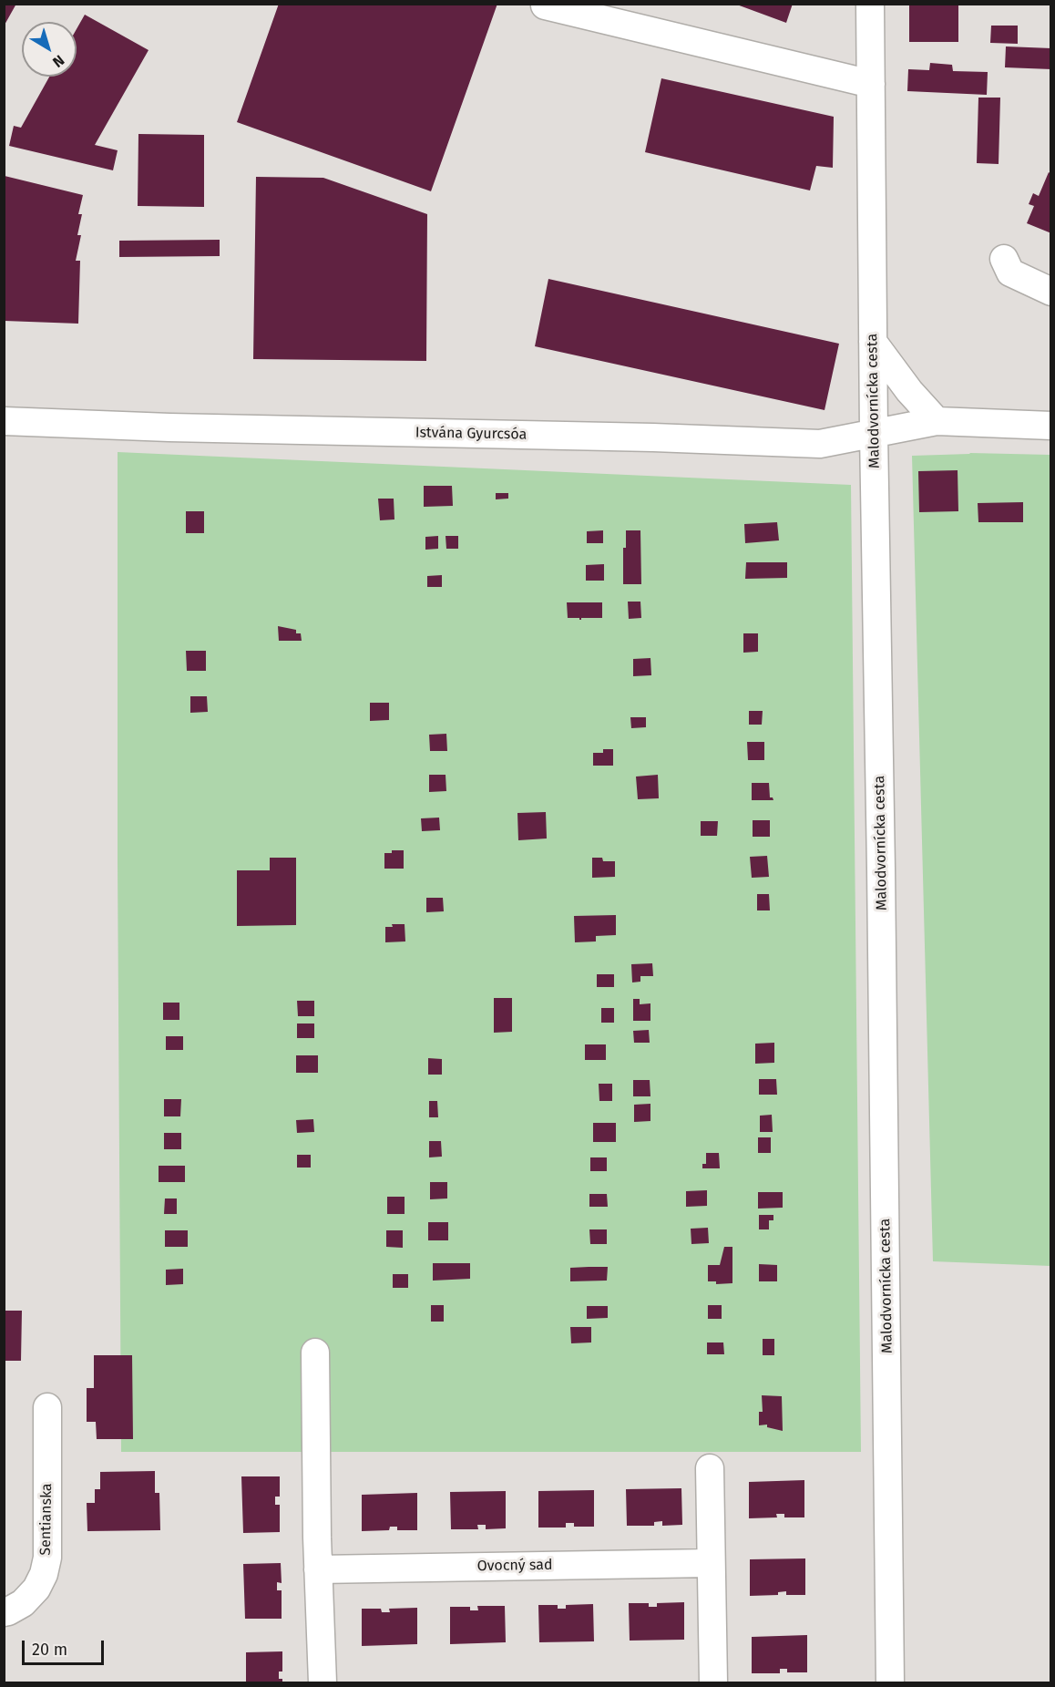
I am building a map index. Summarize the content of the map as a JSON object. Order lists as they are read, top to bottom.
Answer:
{
  "streets": {
    "street": [
      "Malodvornícka cesta",
      "Istvána Gyurcsóa",
      "Sentianska",
      "Ovocný sad"
    ]
  },
  "crossings": [
    ["Malodvornícka cesta", "Istvána Gyurcsóa"]
  ],
  "scale_bar": "20 m",
  "north": "bottom right"
}
